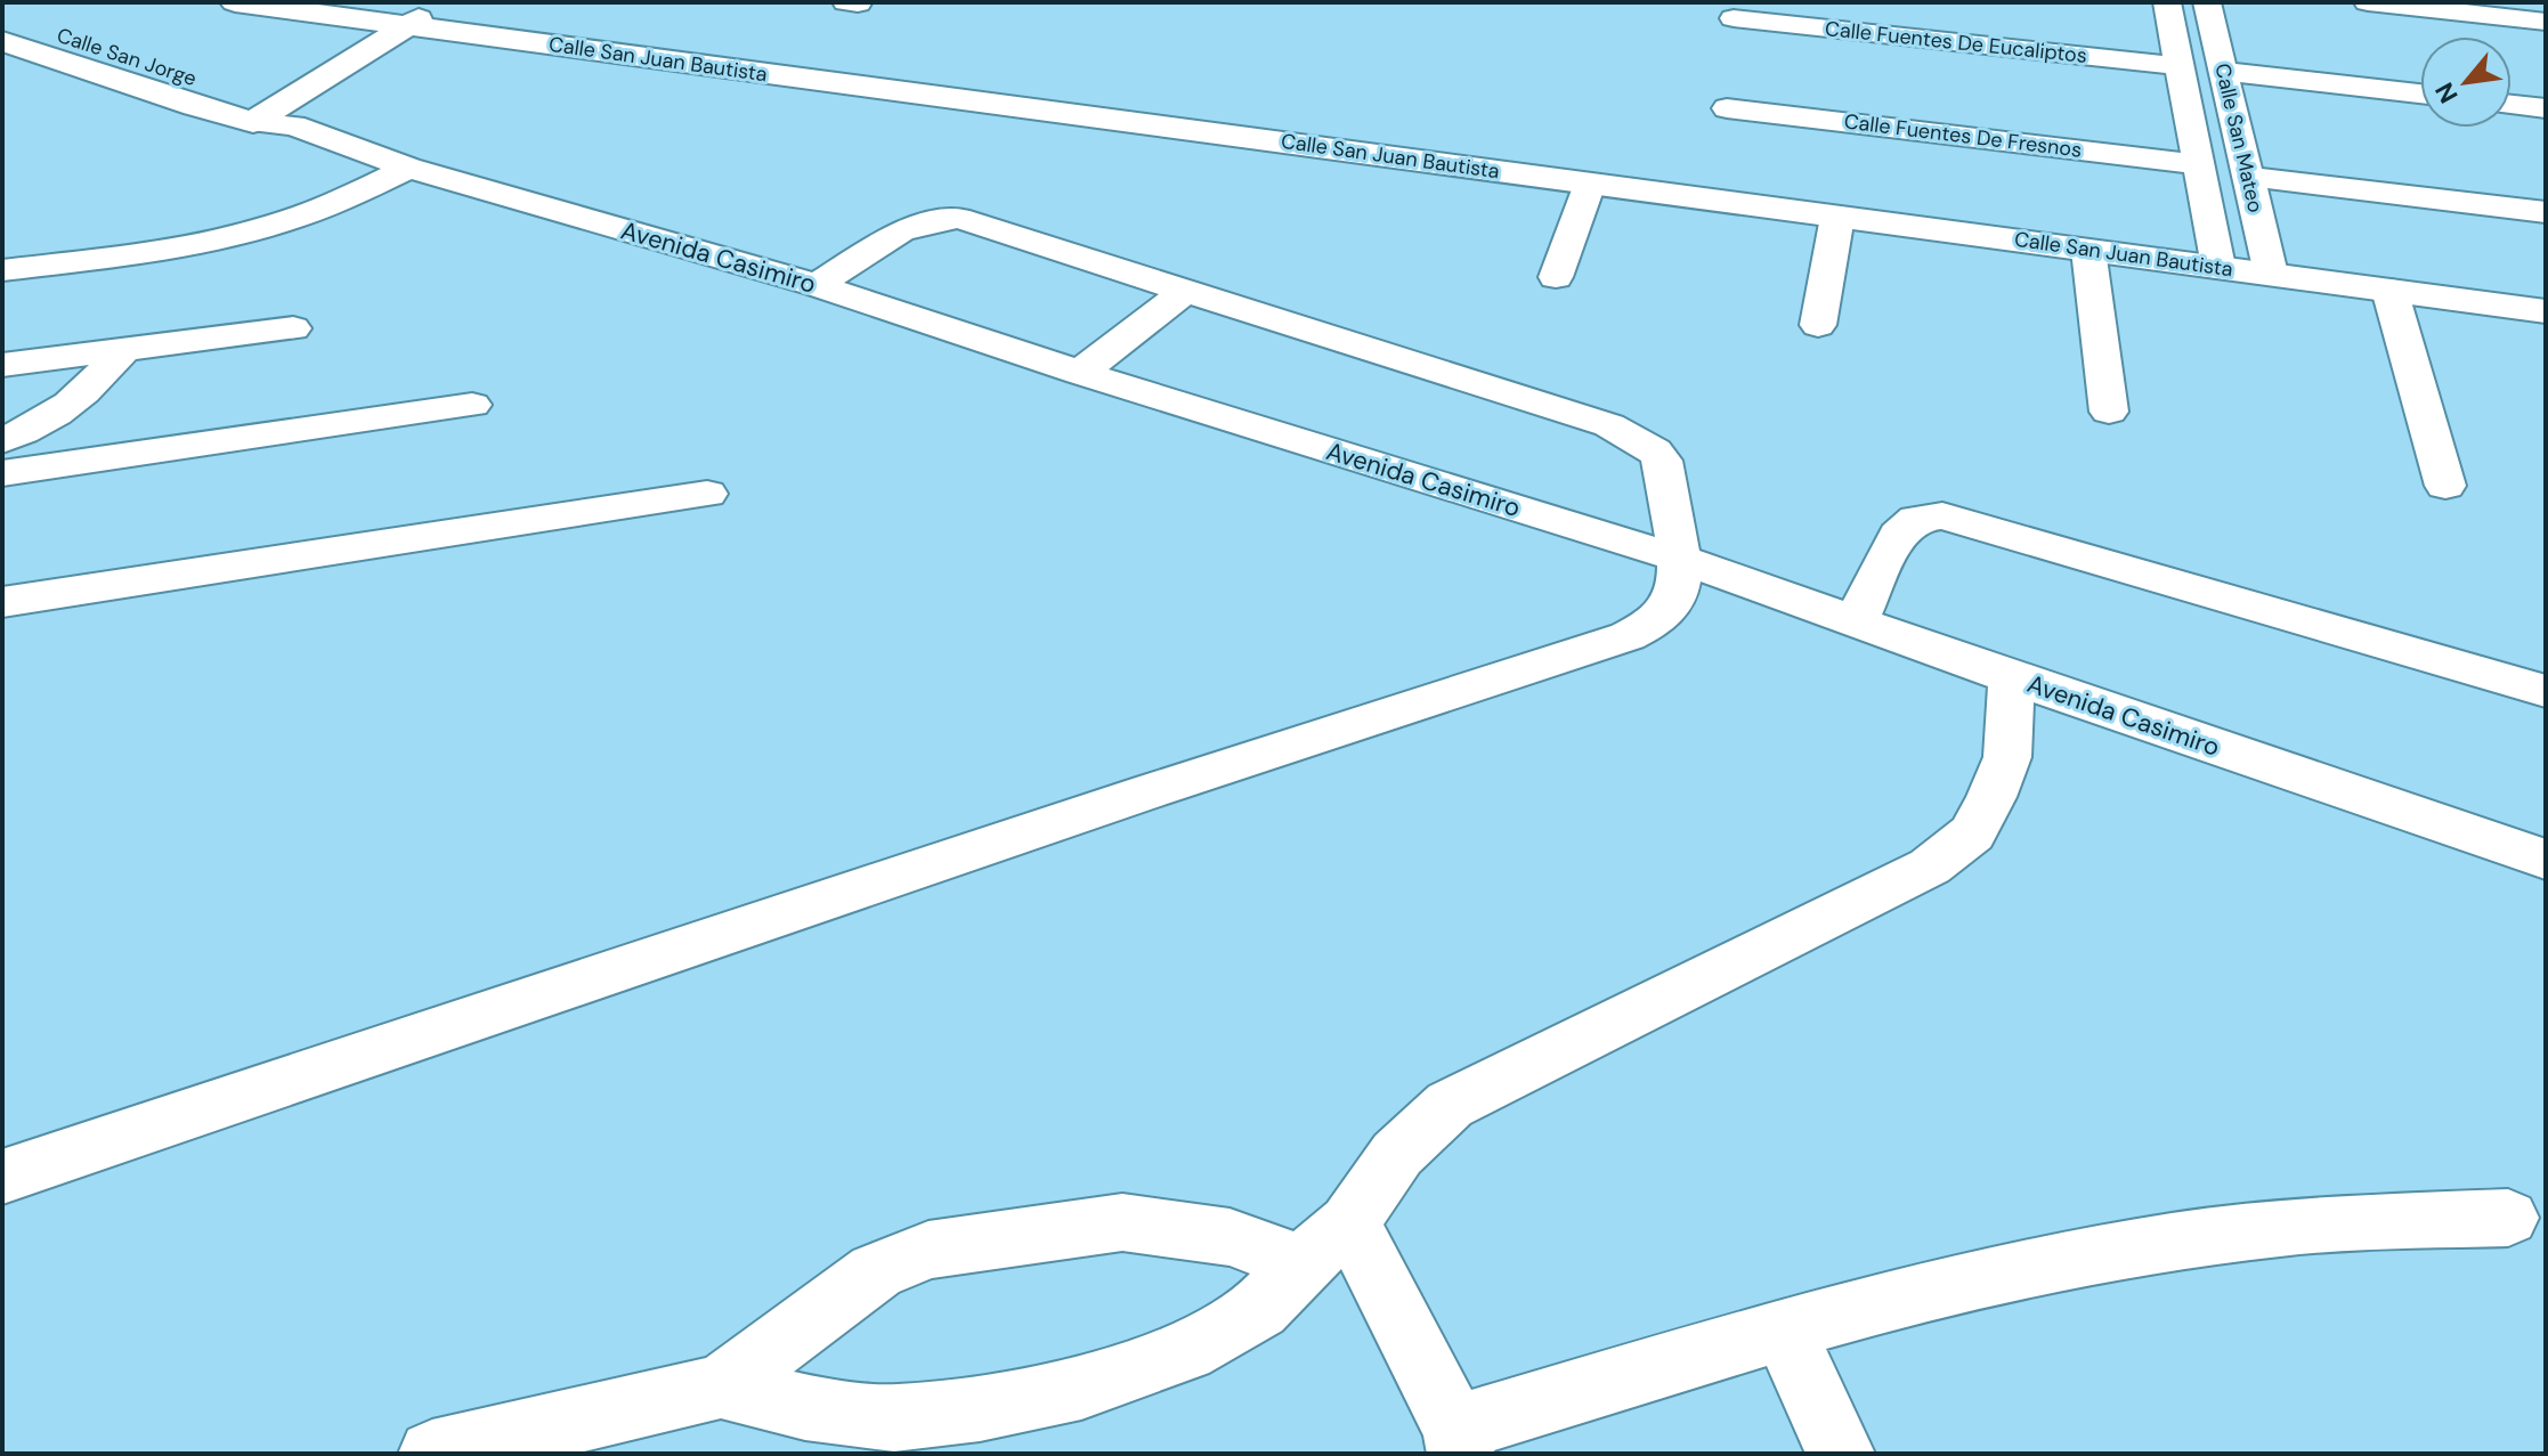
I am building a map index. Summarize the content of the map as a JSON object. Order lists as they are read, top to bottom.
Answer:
{
  "streets": {
    "main road": ["Calle San Jorge", "Calle San Juan Bautista"],
    "street": [
      "Calle Fuentes De Eucaliptos",
      "Calle Fuentes De Fresnos",
      "Calle San Mateo",
      "Avenida Casimiro"
    ]
  },
  "crossings": [
    ["Calle Fuentes De Eucaliptos", "Calle San Mateo"],
    ["Calle San Jorge", "Avenida Casimiro"],
    ["Calle San Juan Bautista", "Calle San Mateo"],
    ["Calle Fuentes De Fresnos", "Calle San Mateo"]
  ],
  "north": "bottom left"
}
